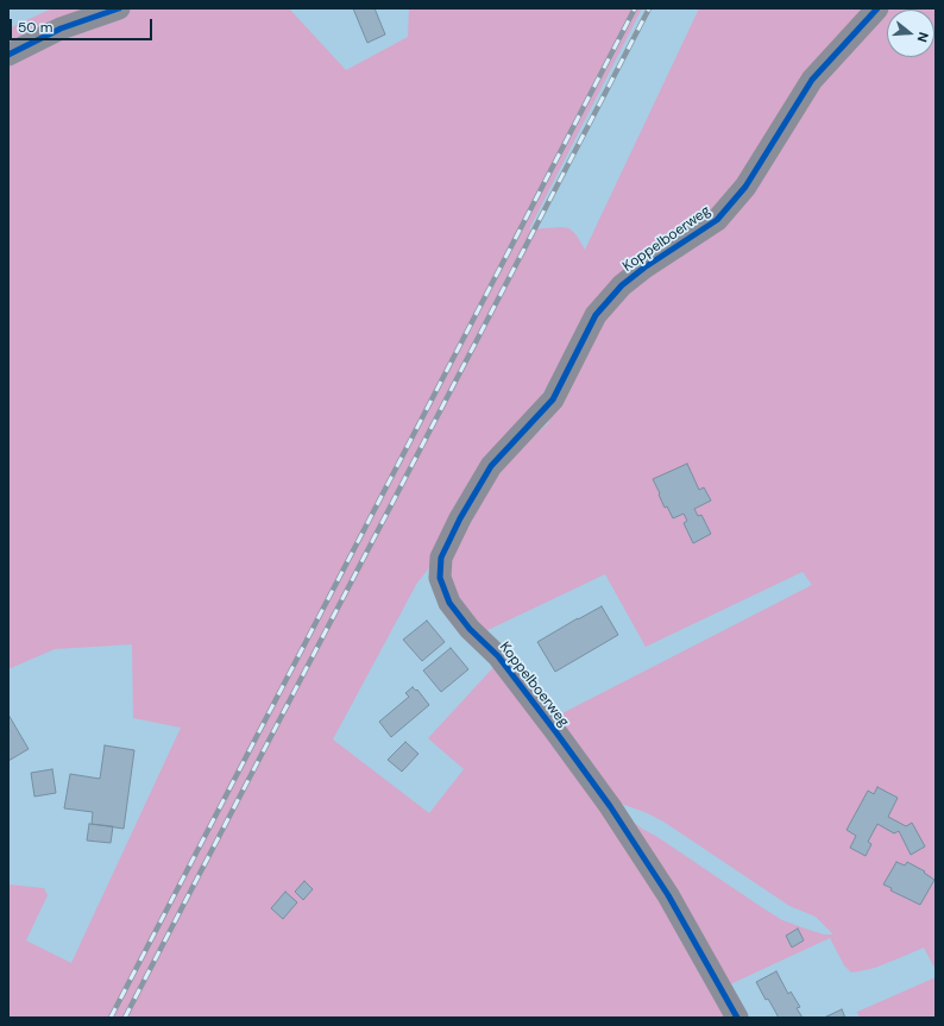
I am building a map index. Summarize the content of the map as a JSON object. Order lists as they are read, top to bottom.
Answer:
{
  "streets": {
    "street": ["Koppelboerweg"]
  },
  "scale_bar": "50 m",
  "north": "right"
}
